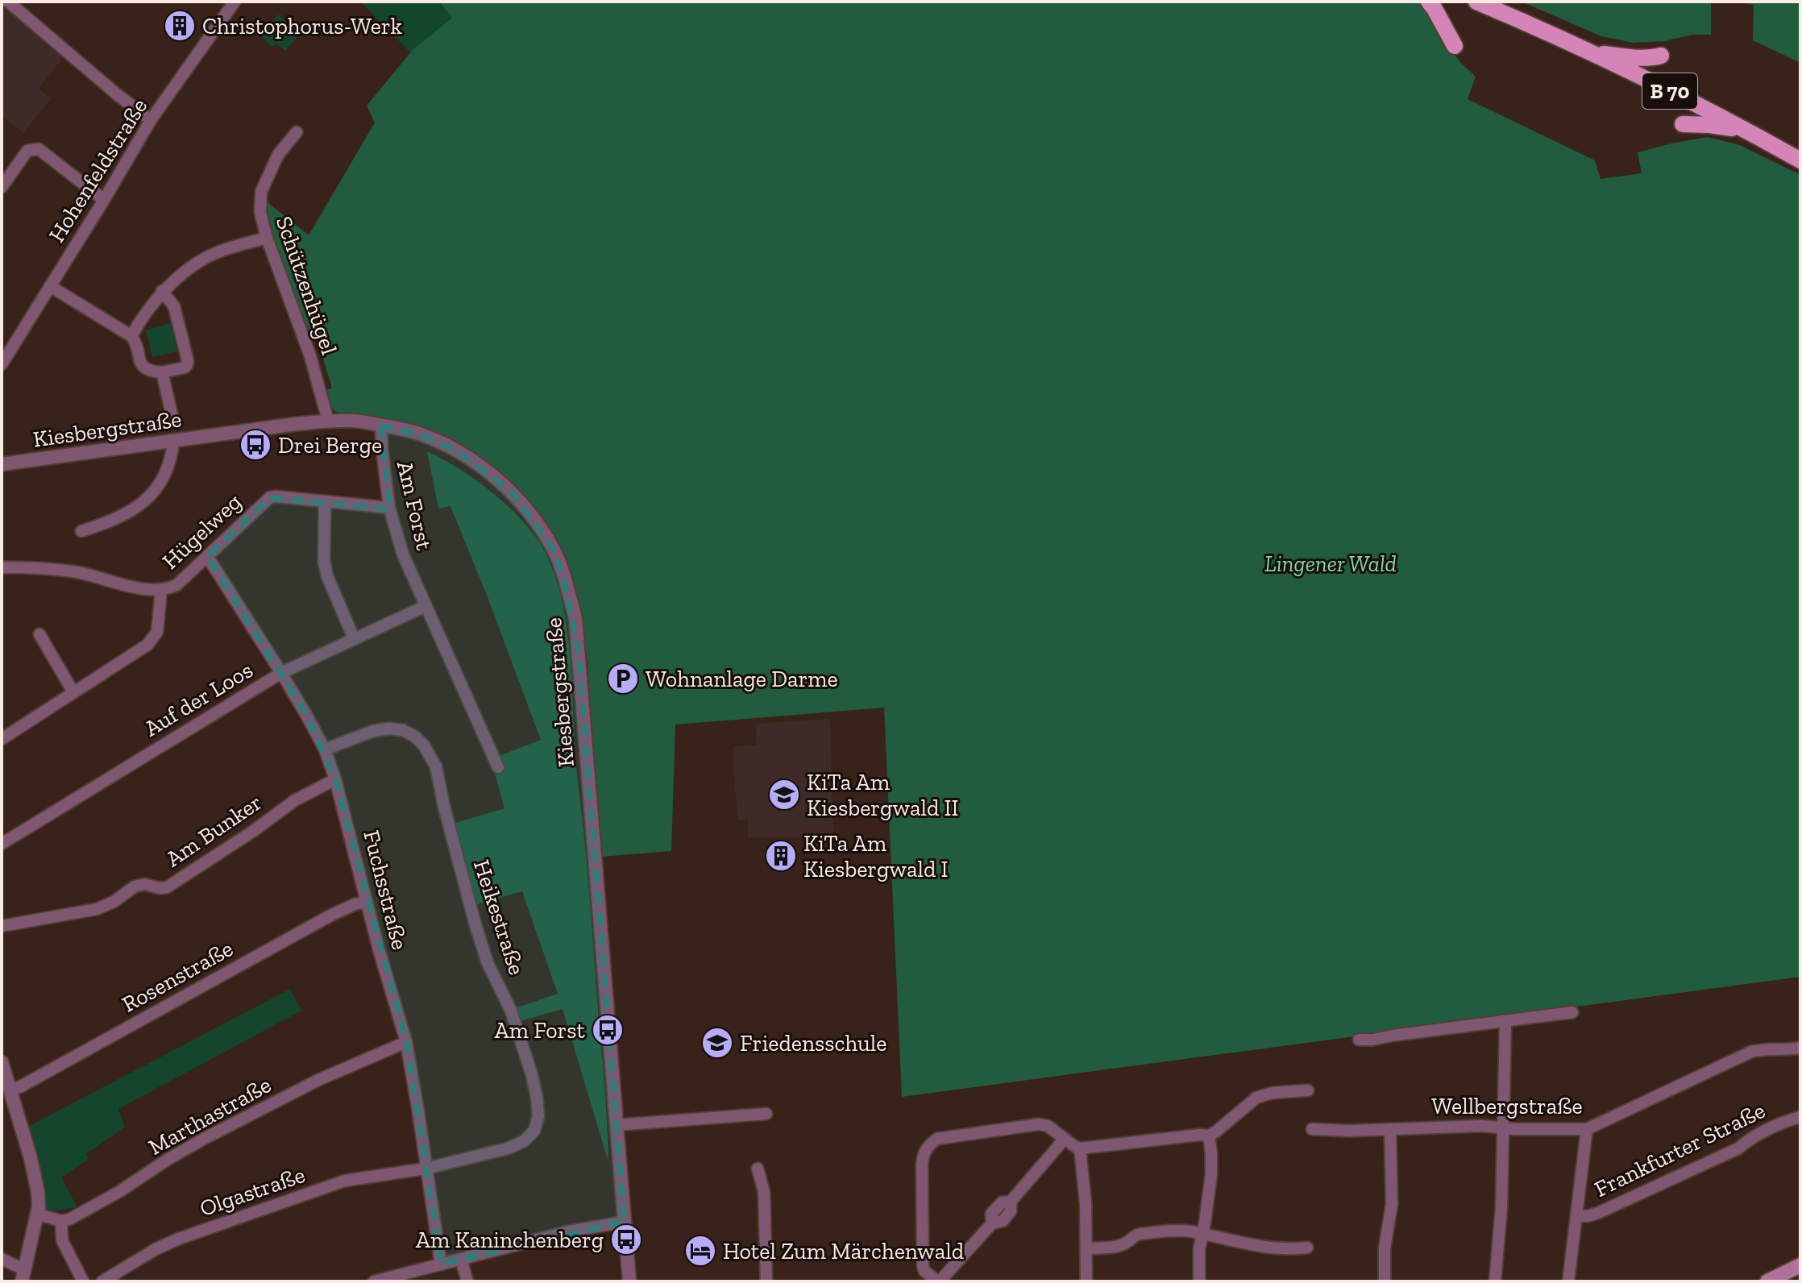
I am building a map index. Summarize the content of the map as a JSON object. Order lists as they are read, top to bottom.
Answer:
{
  "streets": {
    "main road": ["B 70"],
    "street": [
      "Hohenfeldstraße",
      "Schützenhügel",
      "Kiesbergstraße",
      "Am Forst",
      "Hügelweg",
      "Auf der Loos",
      "Am Bunker",
      "Fuchsstraße",
      "Heikestraße",
      "Rosenstraße",
      "Wellbergstraße",
      "Marthastraße",
      "Frankfurter Straße",
      "Olgastraße"
    ]
  },
  "crossings": [
    ["Schützenhügel", "Kiesbergstraße"],
    ["Kiesbergstraße", "Am Forst"],
    ["Am Forst", "Hügelweg"],
    ["Am Forst", "Auf der Loos"],
    ["Hügelweg", "Fuchsstraße"],
    ["Auf der Loos", "Fuchsstraße"],
    ["Am Bunker", "Fuchsstraße"],
    ["Fuchsstraße", "Heikestraße"],
    ["Fuchsstraße", "Rosenstraße"],
    ["Fuchsstraße", "Marthastraße"],
    ["Fuchsstraße", "Olgastraße"],
    ["Heikestraße", "Olgastraße"]
  ],
  "parks": ["Lingener Wald"],
  "places": {
    "building": ["Christophorus-Werk", "KiTa Am Kiesbergwald I"],
    "bus stop": ["Drei Berge", "Am Forst", "Am Kaninchenberg"],
    "parking": ["Wohnanlage Darme"],
    "school or university": ["KiTa Am Kiesbergwald II", "Friedensschule"],
    "hotel": ["Hotel Zum Märchenwald"]
  }
}
